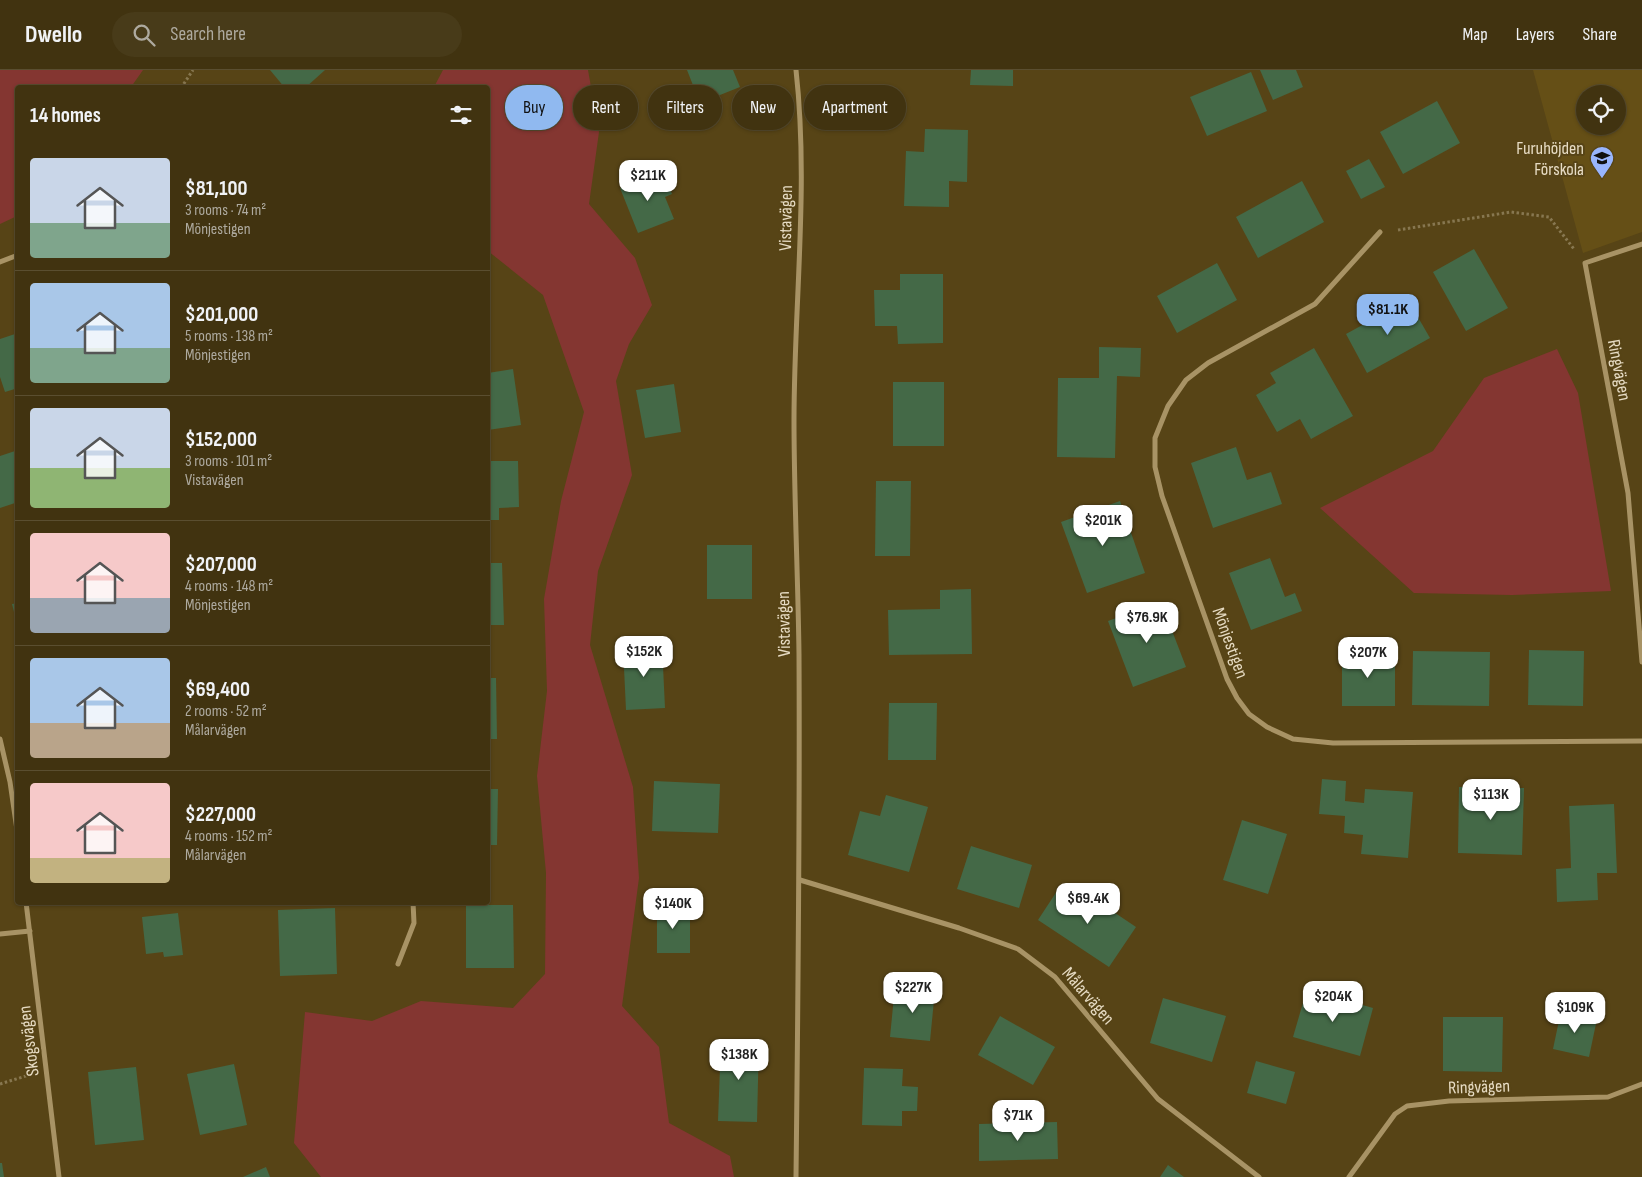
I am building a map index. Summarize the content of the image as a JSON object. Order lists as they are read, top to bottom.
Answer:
{
  "streets": {
    "street": [
      "Vistavägen",
      "Ringvägen",
      "Mönjestigen",
      "Målarvägen",
      "Skogsvägen"
    ]
  },
  "crossings": [
    ["Vistavägen", "Målarvägen"]
  ],
  "places": {
    "school or university": ["Furuhöjden Förskola"]
  },
  "page": {
    "header": "Dwello",
    "search": "Search here",
    "nav": ["Map", "Layers", "Share"],
    "chip": [
      "Buy",
      "Rent",
      "Filters",
      "New",
      "Apartment"
    ],
    "heading": "14 homes",
    "list": [
      {
        "name": "$81,100",
        "note": "3 rooms · 74 m² · Mönjestigen"
      },
      {
        "name": "$201,000",
        "note": "5 rooms · 138 m² · Mönjestigen"
      },
      {
        "name": "$152,000",
        "note": "3 rooms · 101 m² · Vistavägen"
      },
      {
        "name": "$207,000",
        "note": "4 rooms · 148 m² · Mönjestigen"
      },
      {
        "name": "$69,400",
        "note": "2 rooms · 52 m² · Målarvägen"
      },
      {
        "name": "$227,000",
        "note": "4 rooms · 152 m² · Målarvägen"
      }
    ],
    "price": [
      "$211K",
      "$81.1K",
      "$201K",
      "$76.9K",
      "$152K",
      "$207K",
      "$113K",
      "$69.4K",
      "$140K",
      "$227K",
      "$204K",
      "$109K",
      "$138K",
      "$71K"
    ]
  }
}
